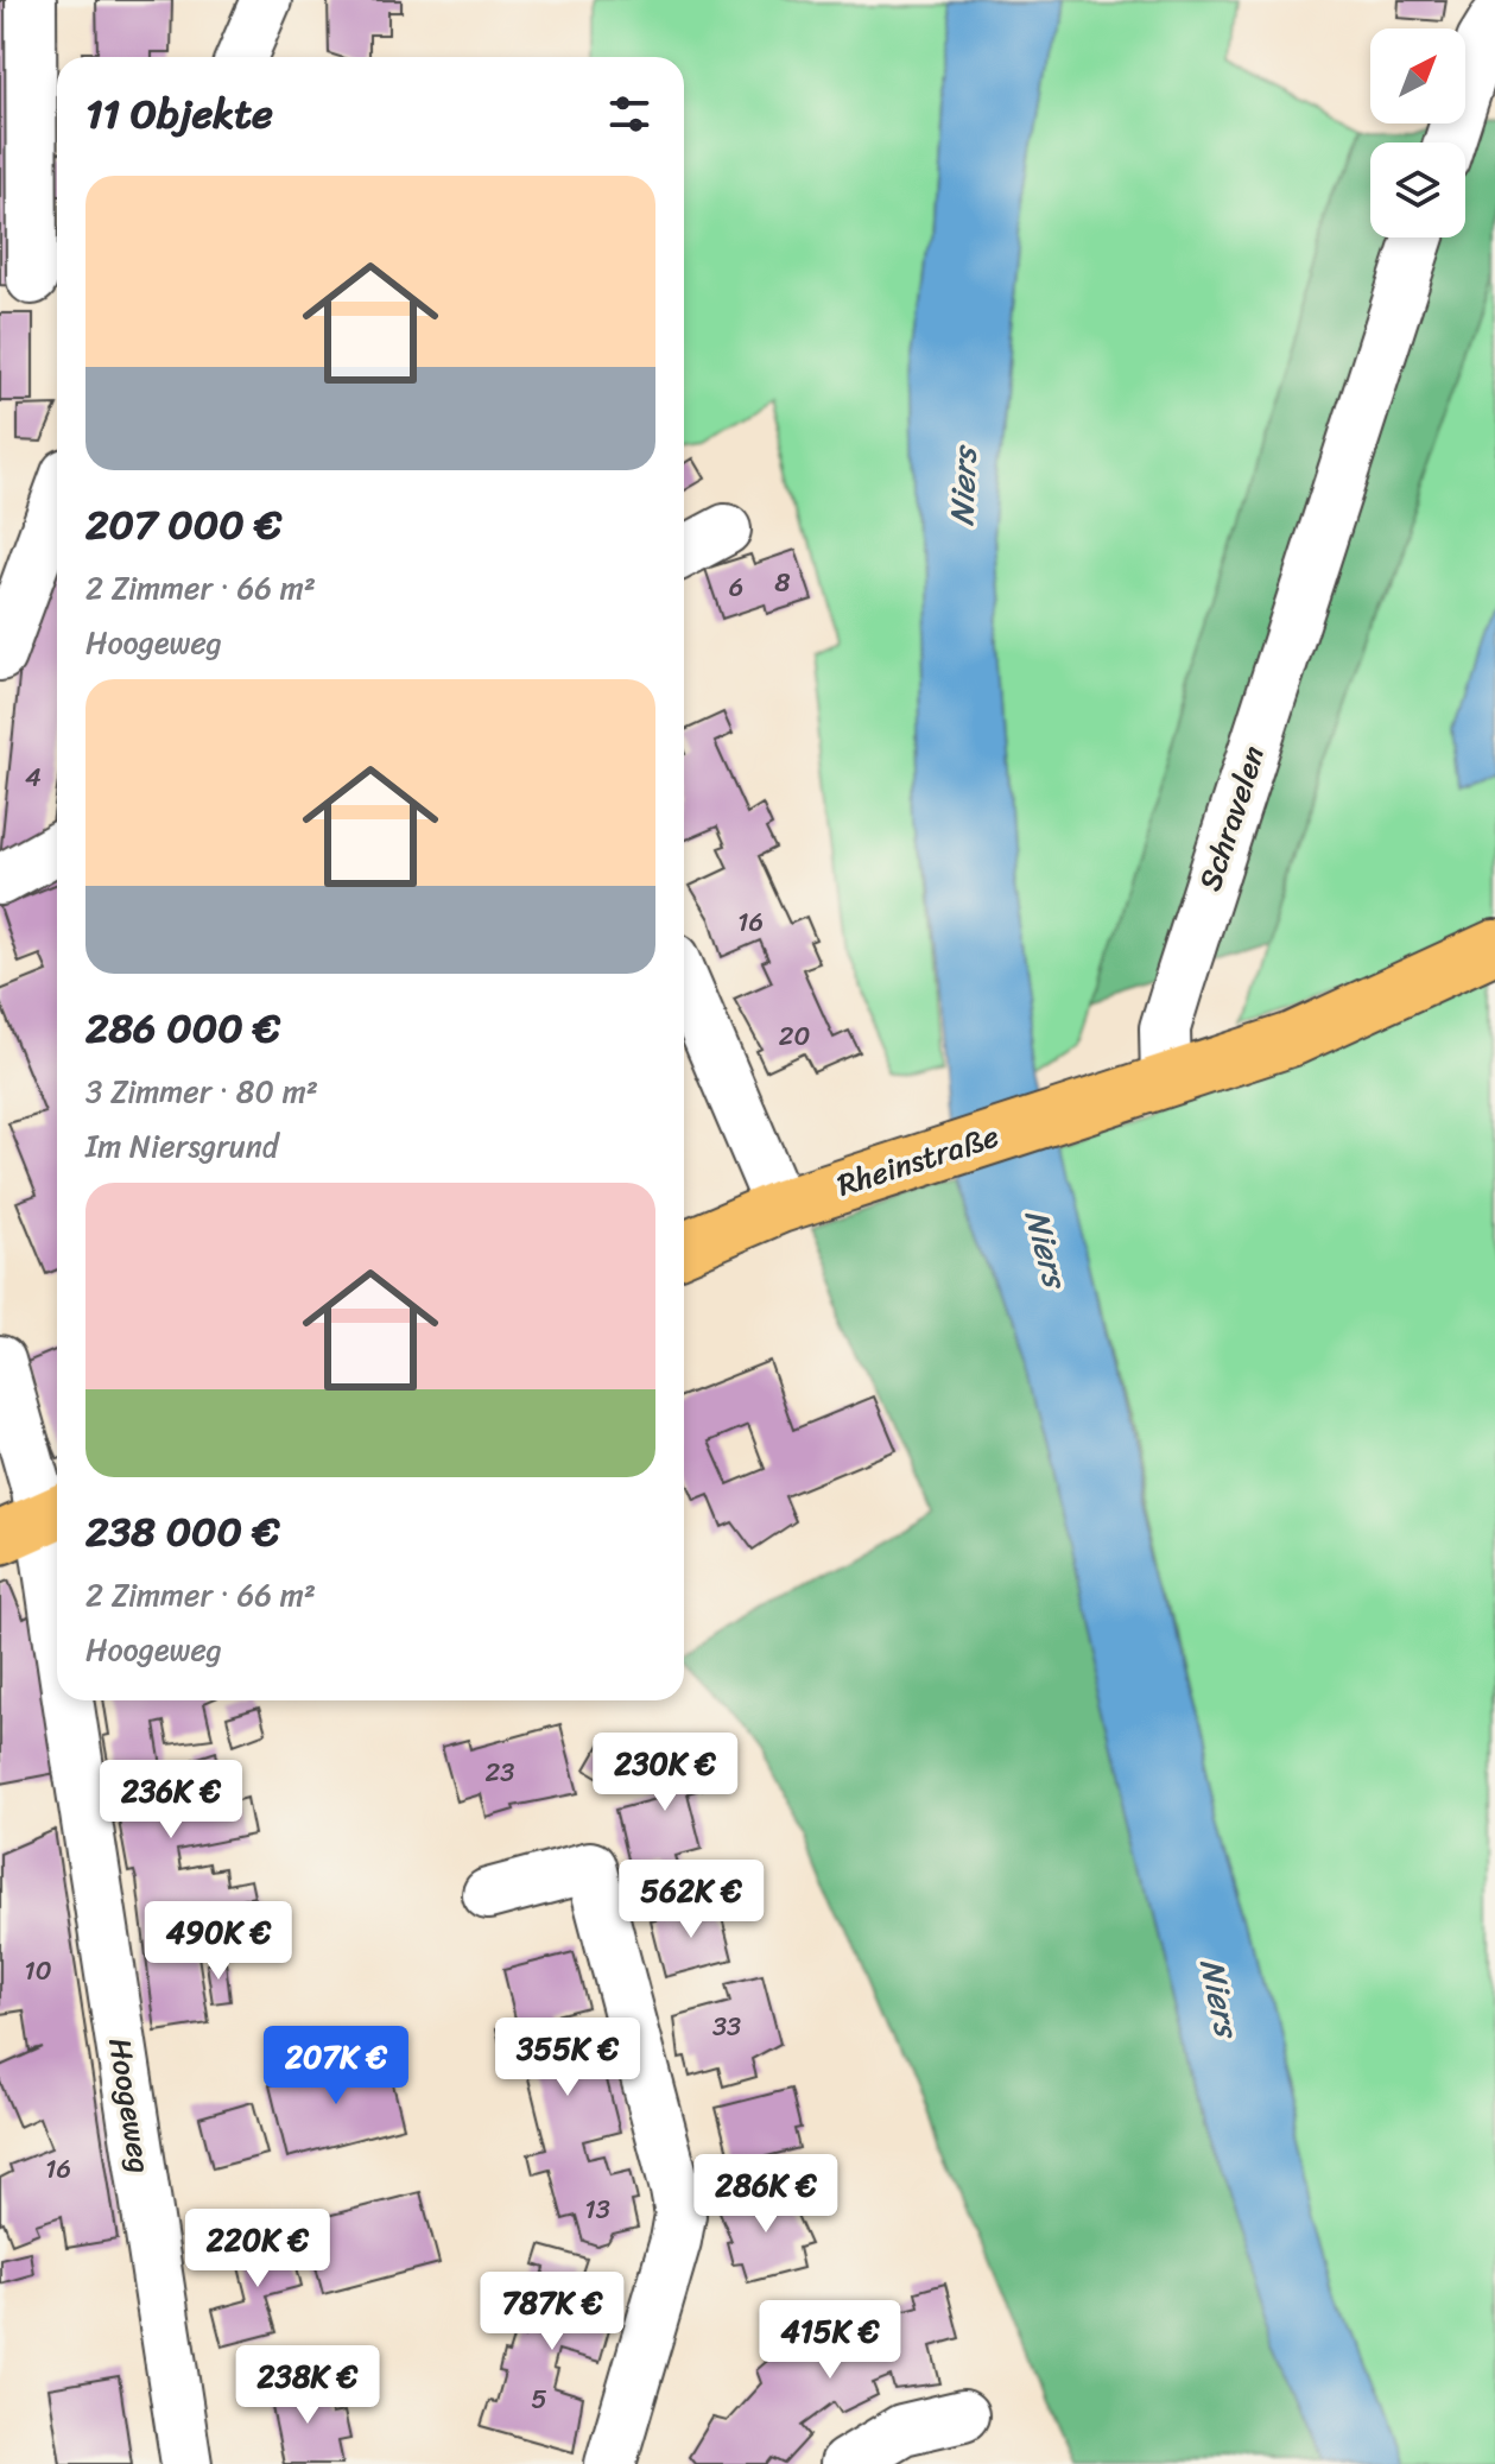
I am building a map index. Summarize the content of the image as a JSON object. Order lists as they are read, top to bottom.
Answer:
{
  "streets": {
    "main road": ["Rheinstraße"],
    "street": ["Schravelen", "Hoogeweg"]
  },
  "crossings": [
    ["Schravelen", "Rheinstraße"]
  ],
  "water": ["Niers"],
  "house_numbers": [
    "8",
    "6",
    "4",
    "16",
    "20",
    "23",
    "10",
    "33",
    "16",
    "13",
    "5"
  ],
  "north": "top right",
  "page": {
    "heading": "11 Objekte",
    "list": [
      {
        "name": "207 000 €",
        "note": "2 Zimmer · 66 m² · Hoogeweg"
      },
      {
        "name": "286 000 €",
        "note": "3 Zimmer · 80 m² · Im Niersgrund"
      },
      {
        "name": "238 000 €",
        "note": "2 Zimmer · 66 m² · Hoogeweg"
      }
    ],
    "price": [
      "230K €",
      "236K €",
      "562K €",
      "490K €",
      "355K €",
      "207K €",
      "286K €",
      "220K €",
      "787K €",
      "415K €",
      "238K €"
    ]
  }
}
